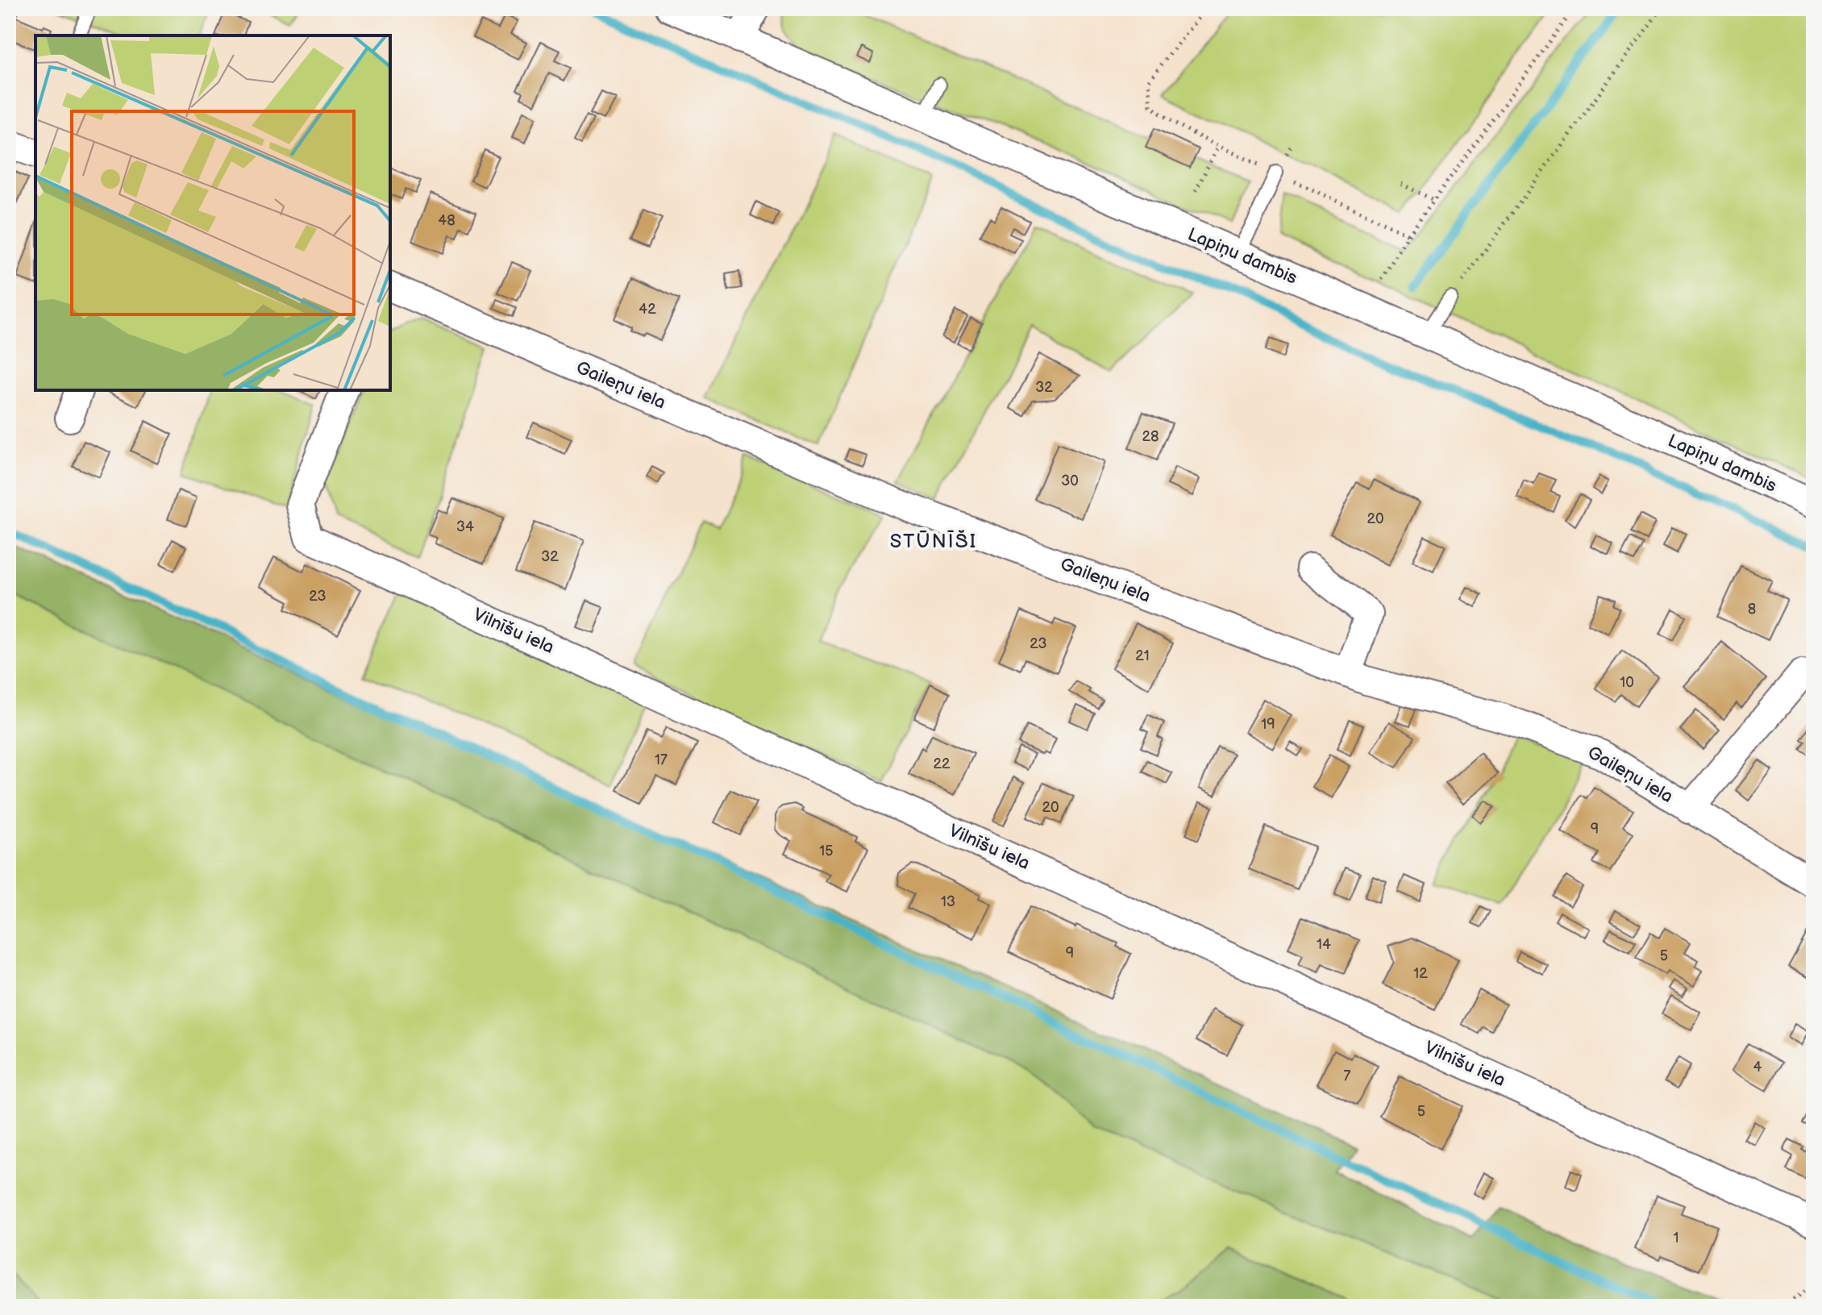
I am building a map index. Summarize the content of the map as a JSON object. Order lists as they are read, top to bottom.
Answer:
{
  "streets": {
    "street": ["Lapiņu dambis", "Gaileņu iela", "Vilnīšu iela"]
  },
  "districts": ["STŪNĪŠI"],
  "house_numbers": [
    "48",
    "42",
    "32",
    "28",
    "30",
    "20",
    "34",
    "32",
    "23",
    "8",
    "23",
    "21",
    "10",
    "19",
    "17",
    "22",
    "20",
    "9",
    "15",
    "13",
    "14",
    "9",
    "5",
    "12",
    "4",
    "7",
    "5",
    "1"
  ]
}
